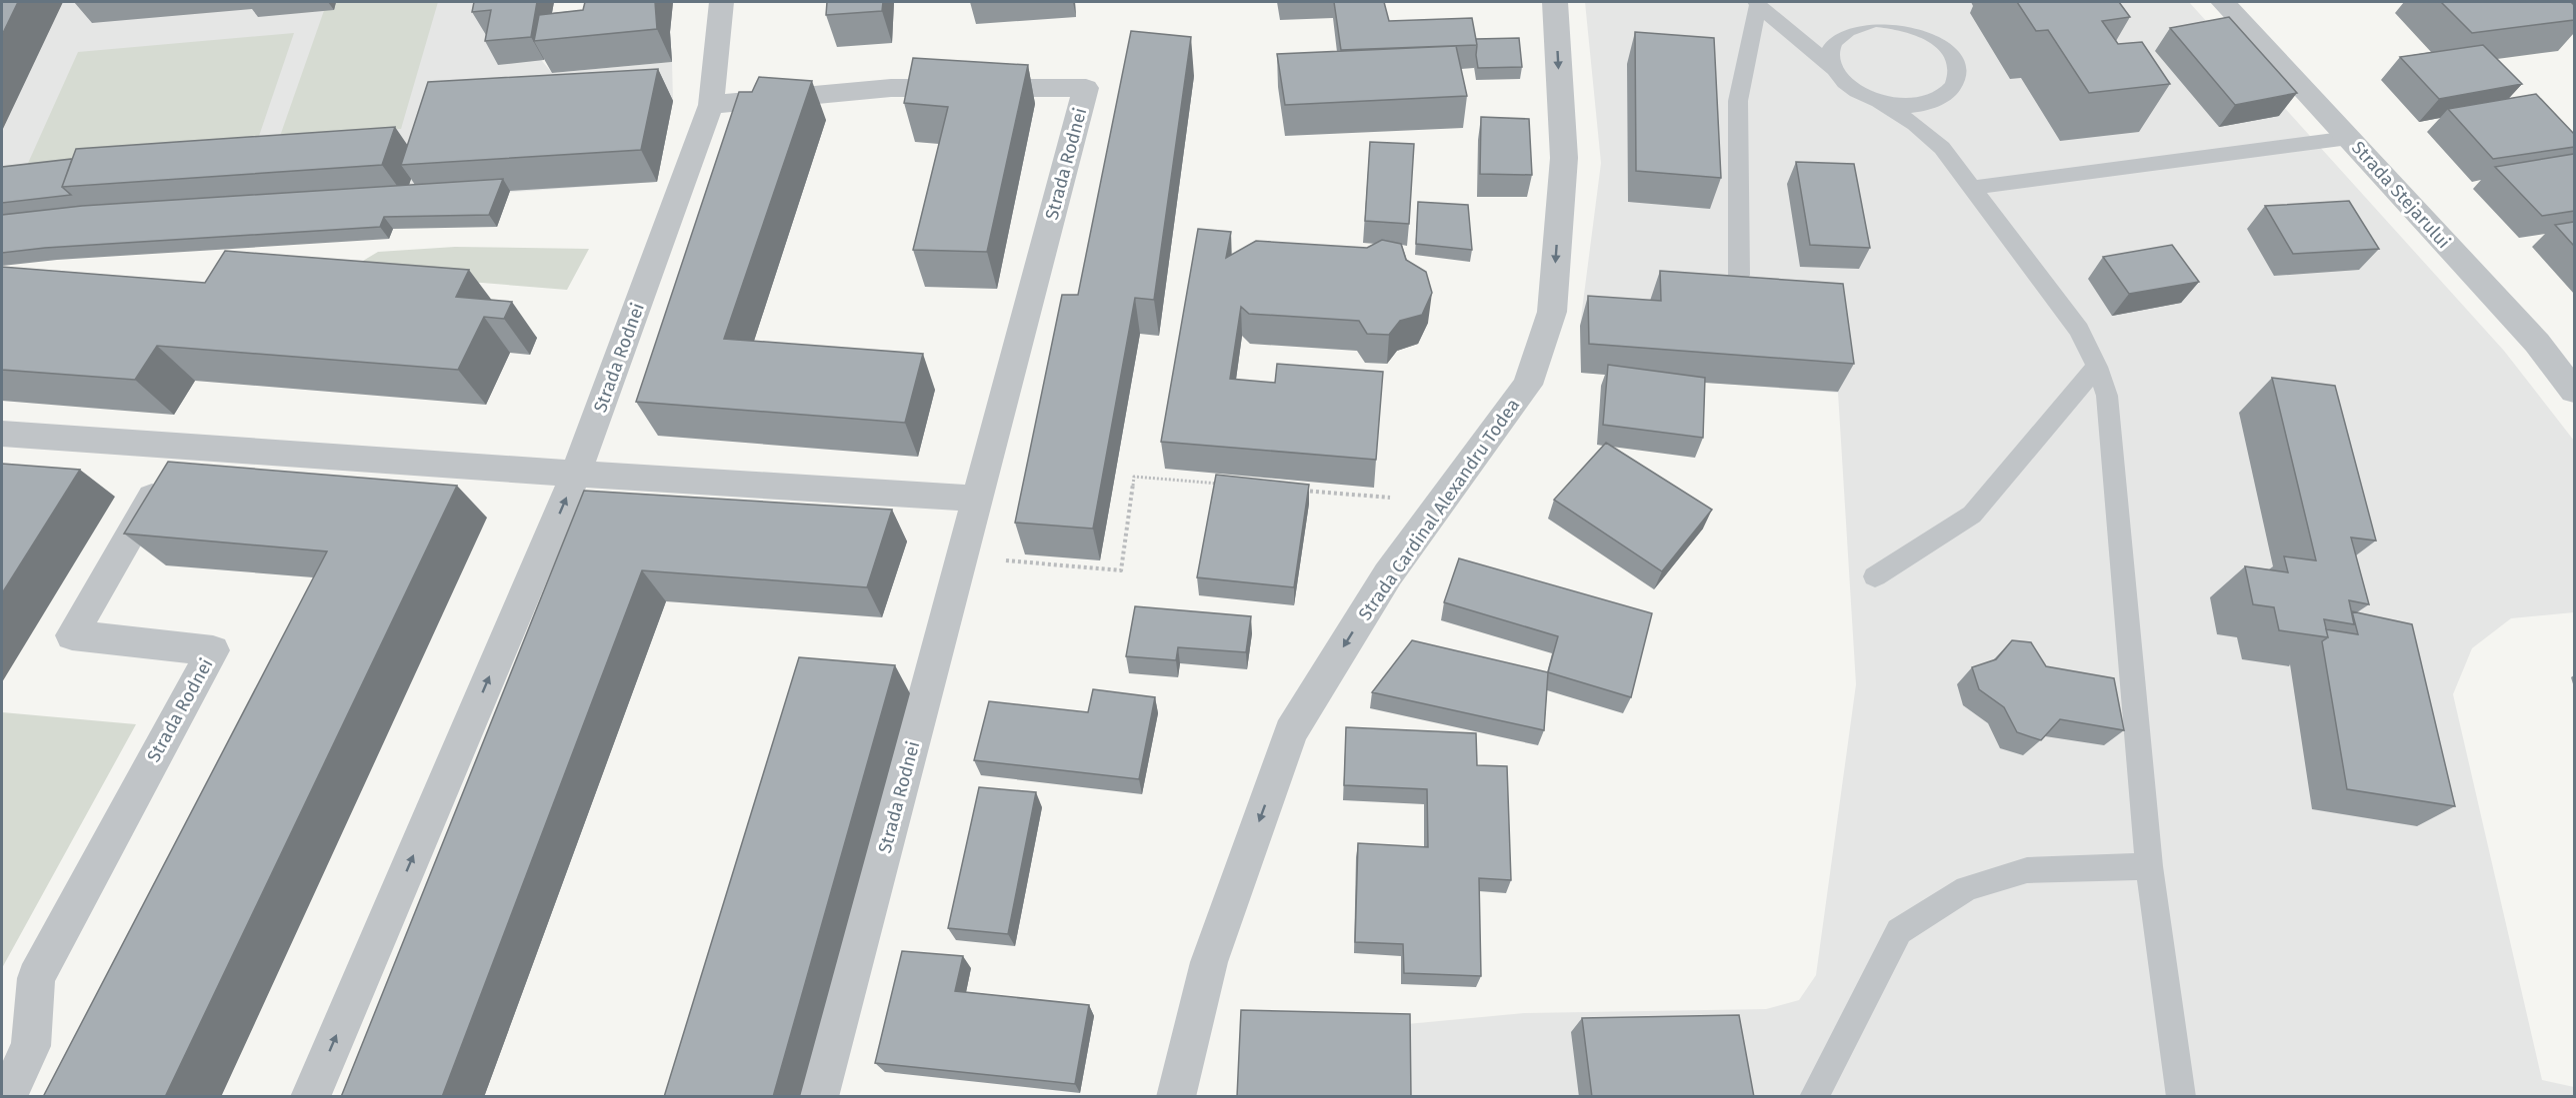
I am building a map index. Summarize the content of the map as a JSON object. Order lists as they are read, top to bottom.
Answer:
{
  "streets": {
    "street": ["Strada Rodnei", "Strada Stejarului", "Strada Cardinal Alexandru Todea"]
  },
  "one_way": ["Strada Cardinal Alexandru Todea"]
}
